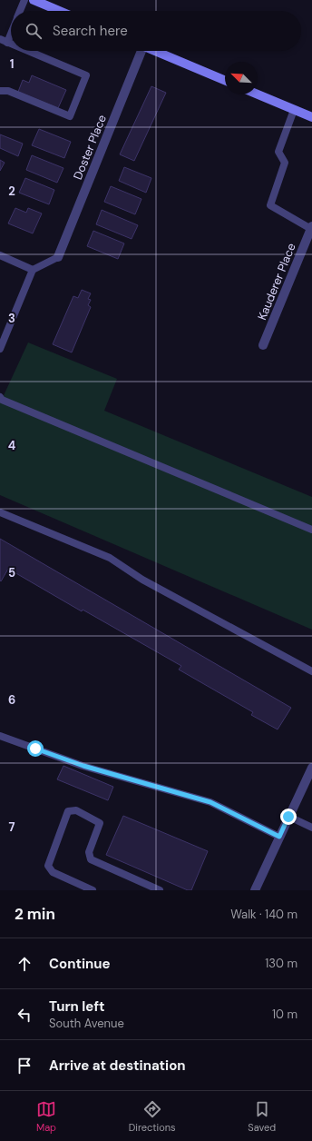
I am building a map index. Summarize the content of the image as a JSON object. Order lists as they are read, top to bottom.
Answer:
{
  "streets": {
    "street": ["Doster Place", "Kauderer Place"]
  },
  "north": "top left",
  "page": {
    "search": "Search here",
    "heading": ["2 min", "Walk · 140 m"],
    "list": [
      ["Continue", "130 m"],
      ["Turn left", "South Avenue", "10 m"],
      "Arrive at destination"
    ],
    "nav": ["Map", "Directions", "Saved"]
  },
  "grid": {
    "rows": [
      "1",
      "2",
      "3",
      "4",
      "5",
      "6",
      "7"
    ]
  }
}
